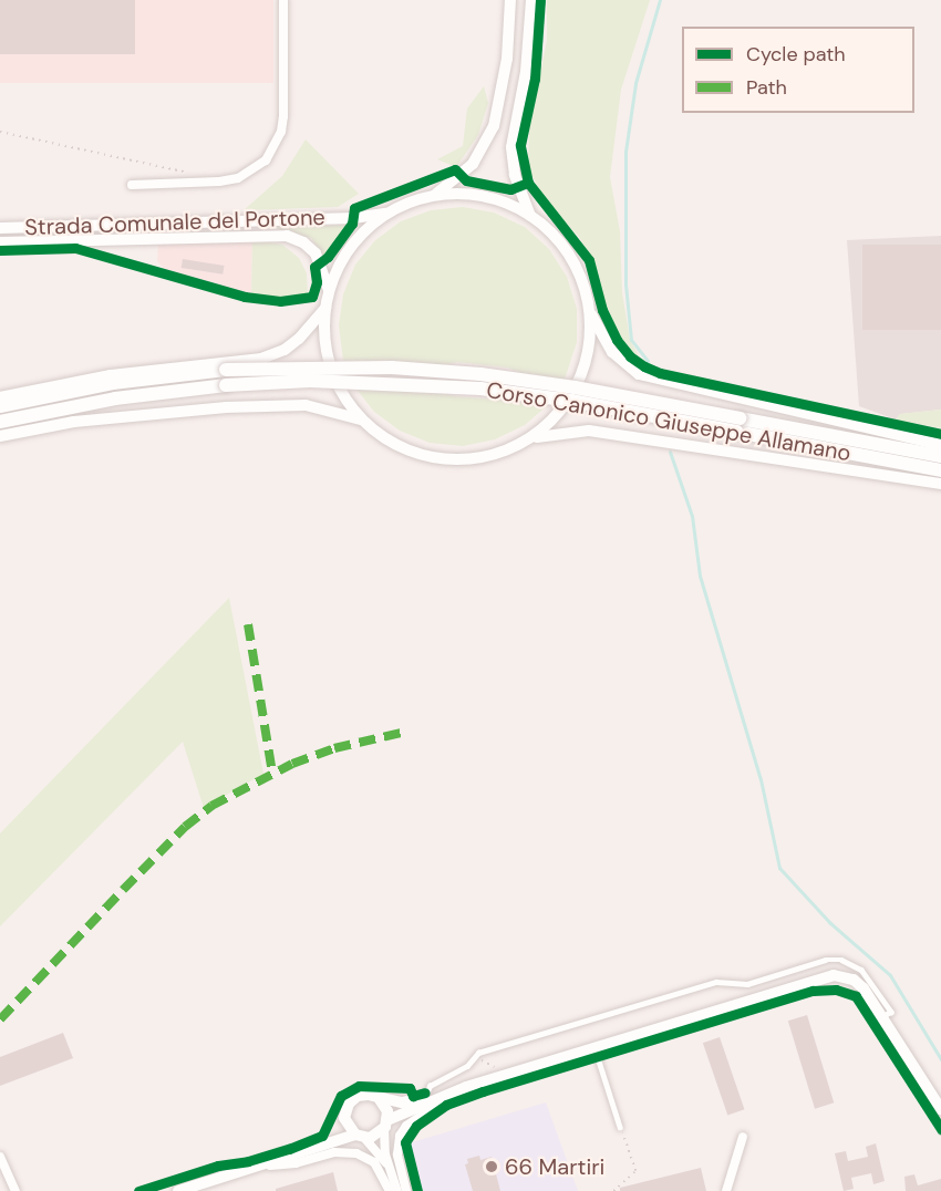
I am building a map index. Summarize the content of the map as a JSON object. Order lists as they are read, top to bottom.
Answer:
{
  "streets": {
    "main road": ["Corso Canonico Giuseppe Allamano"],
    "street": ["Strada Comunale del Portone"]
  },
  "places": ["66 Martiri"],
  "legend": ["Cycle path", "Path"]
}
